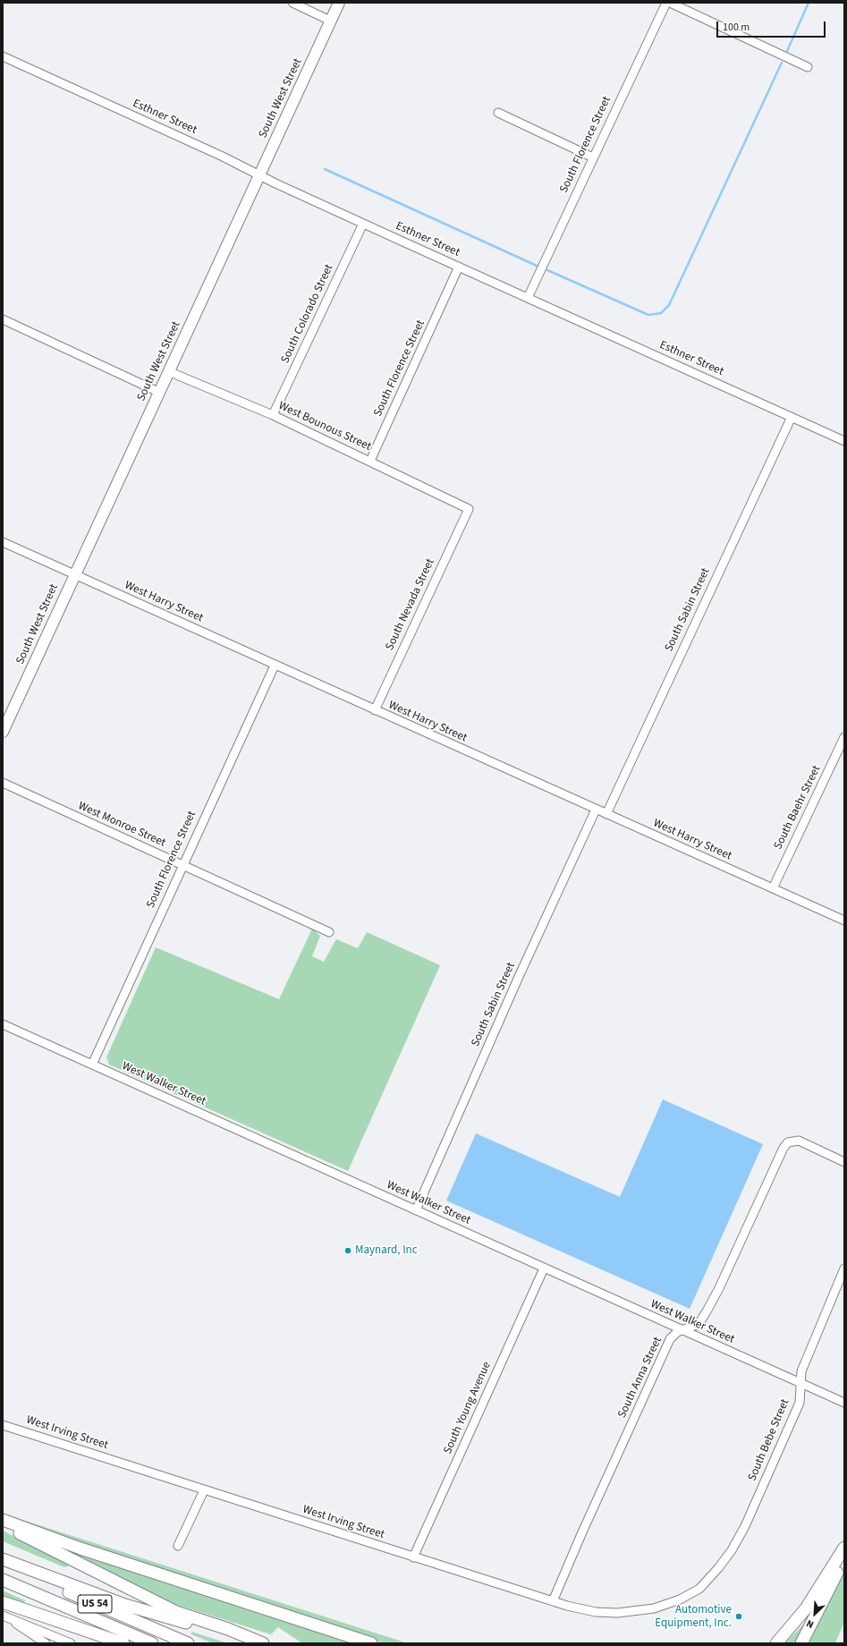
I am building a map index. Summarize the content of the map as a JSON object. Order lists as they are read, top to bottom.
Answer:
{
  "streets": {
    "highway": ["US 54"],
    "main road": ["South West Street"],
    "street": [
      "Esthner Street",
      "South Florence Street",
      "South Colorado Street",
      "West Bounous Street",
      "West Harry Street",
      "South Nevada Street",
      "South Sabin Street",
      "South Baehr Street",
      "West Monroe Street",
      "West Walker Street",
      "South Anna Street",
      "South Young Avenue",
      "West Irving Street",
      "South Bebe Street"
    ]
  },
  "crossings": [
    ["South West Street", "Esthner Street"],
    ["South West Street", "West Bounous Street"],
    ["South West Street", "West Harry Street"],
    ["Esthner Street", "South Florence Street"],
    ["Esthner Street", "South Colorado Street"],
    ["Esthner Street", "South Sabin Street"],
    ["South Florence Street", "West Bounous Street"],
    ["South Florence Street", "West Harry Street"],
    ["South Florence Street", "West Monroe Street"],
    ["South Florence Street", "West Walker Street"],
    ["South Colorado Street", "West Bounous Street"],
    ["West Bounous Street", "South Nevada Street"],
    ["West Harry Street", "South Nevada Street"],
    ["West Harry Street", "South Sabin Street"],
    ["West Harry Street", "South Baehr Street"],
    ["South Sabin Street", "West Walker Street"],
    ["West Walker Street", "South Anna Street"],
    ["West Walker Street", "South Young Avenue"],
    ["West Walker Street", "South Bebe Street"],
    ["South Anna Street", "West Irving Street"],
    ["South Young Avenue", "West Irving Street"],
    ["West Irving Street", "South Bebe Street"]
  ],
  "places": ["Maynard, Inc", "Automotive Equipment, Inc."],
  "scale_bar": "100 m",
  "north": "bottom left"
}
